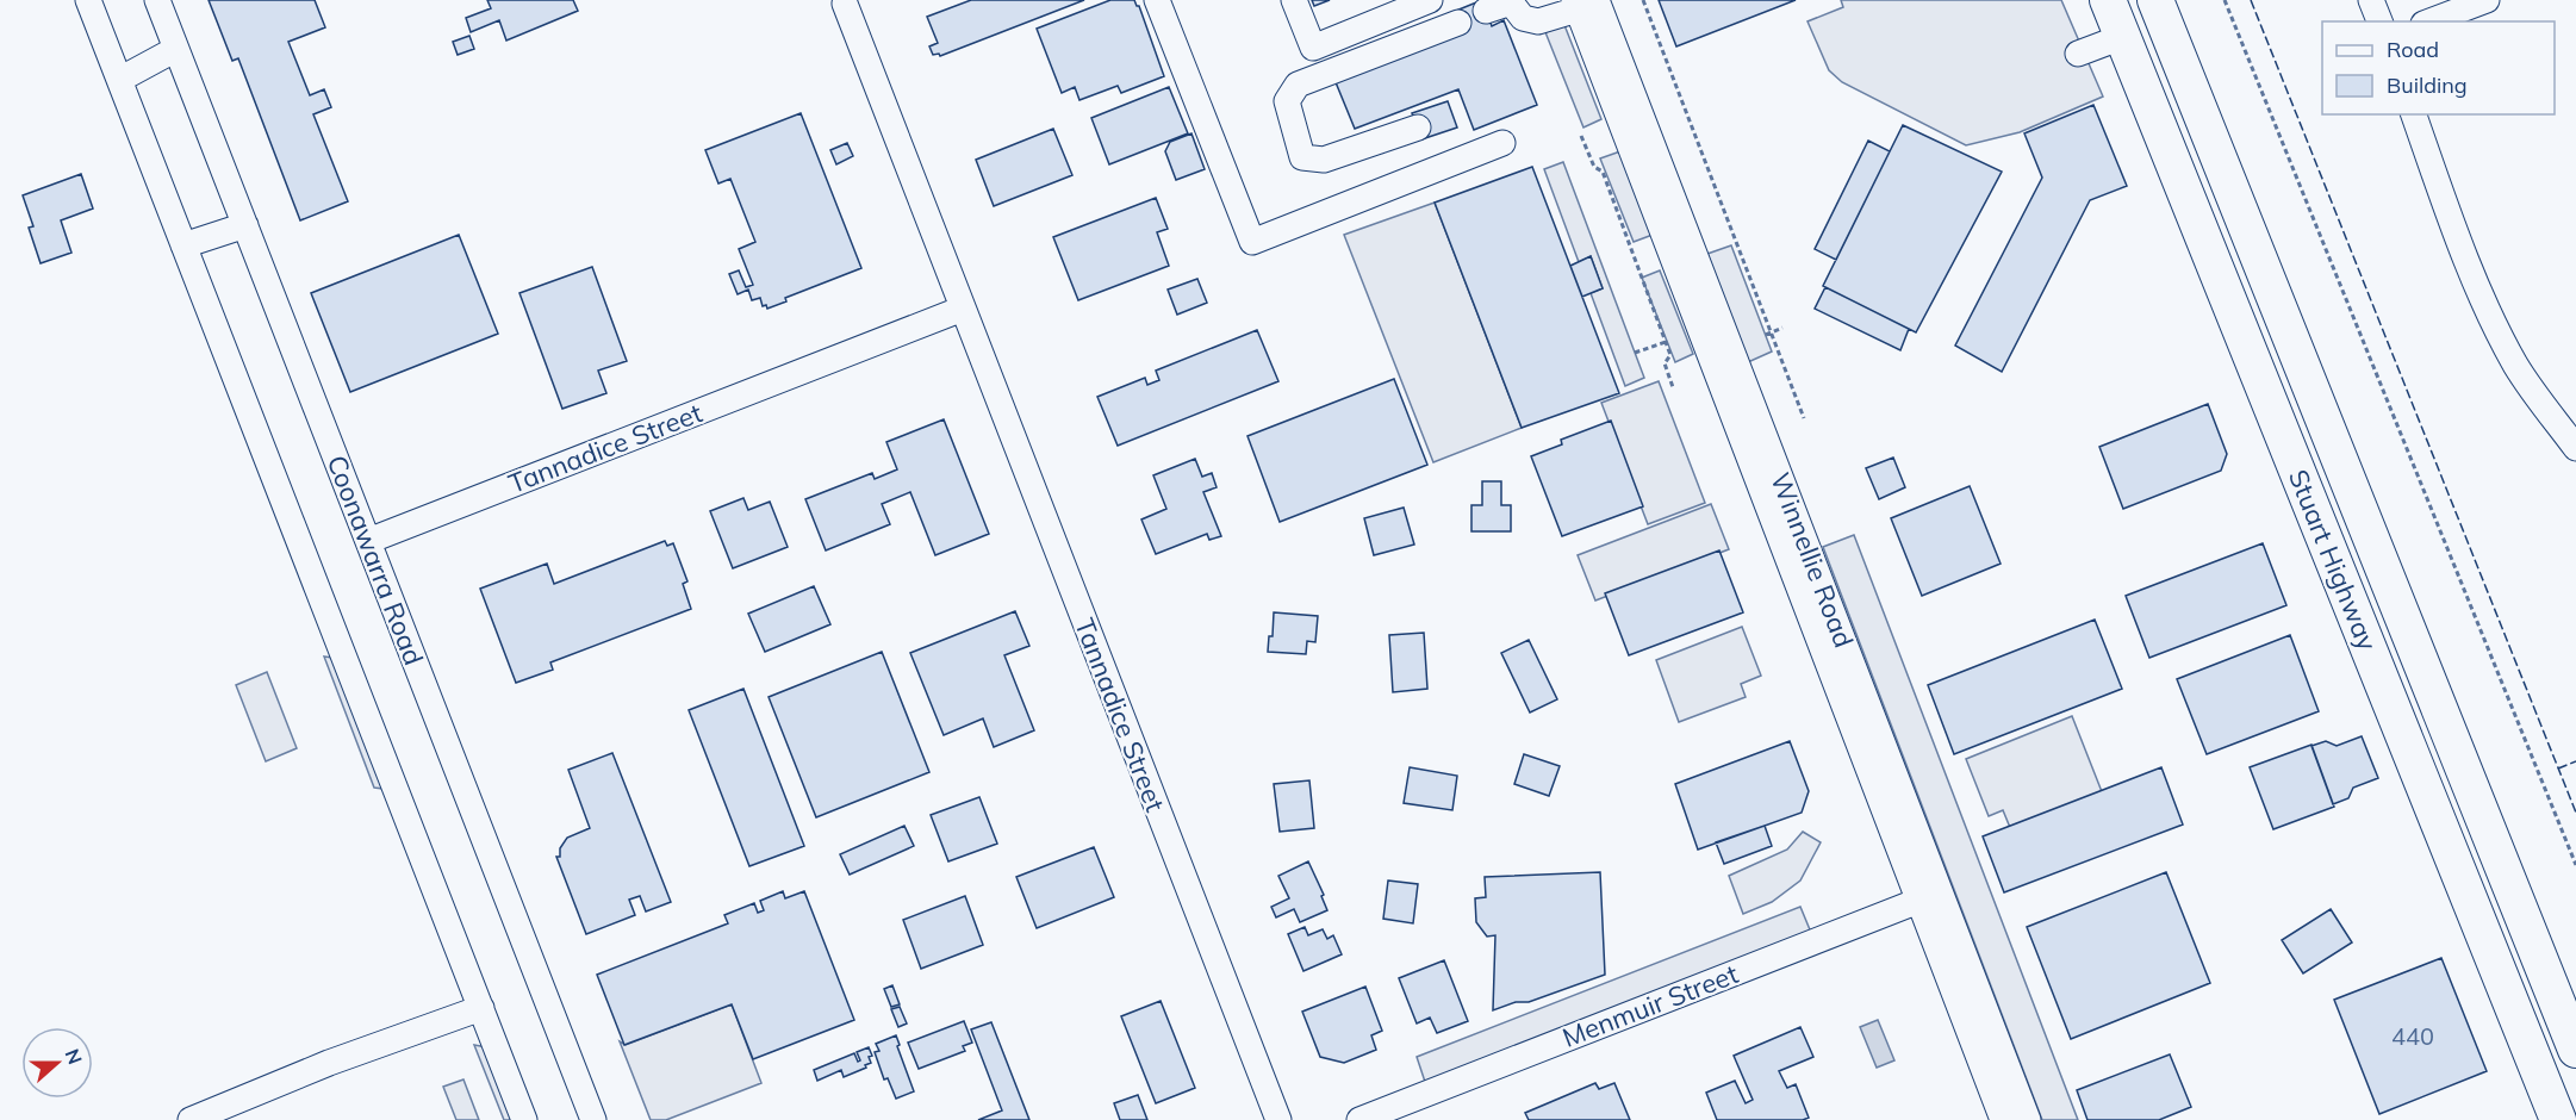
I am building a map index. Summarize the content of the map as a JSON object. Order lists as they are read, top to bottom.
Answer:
{
  "streets": {
    "highway": ["Stuart Highway"],
    "street": [
      "Tannadice Street",
      "Coonawarra Road",
      "Winnellie Road",
      "Menmuir Street"
    ]
  },
  "crossings": [
    ["Tannadice Street", "Coonawarra Road"],
    ["Winnellie Road", "Menmuir Street"]
  ],
  "house_numbers": ["440"],
  "legend": ["Road", "Building"],
  "north": "right"
}
